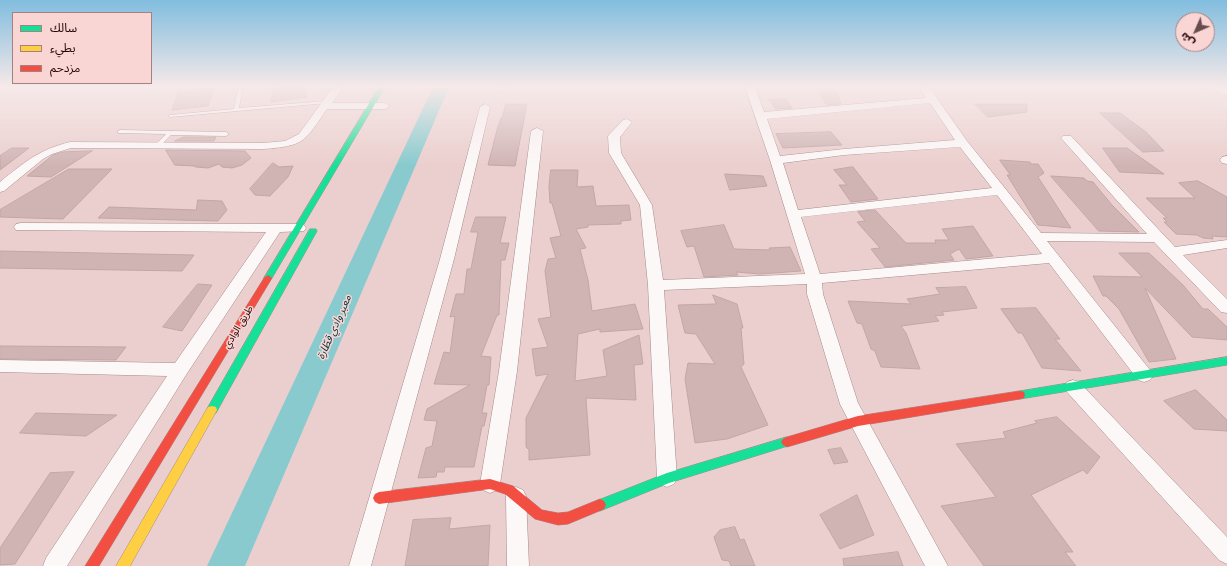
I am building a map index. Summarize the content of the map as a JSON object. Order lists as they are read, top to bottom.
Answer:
{
  "streets": {
    "main road": ["طريق الوادي"]
  },
  "water": ["معبر وادي قطّارة"],
  "legend": ["سالك", "بطيء", "مزدحم"],
  "north": "bottom left"
}
